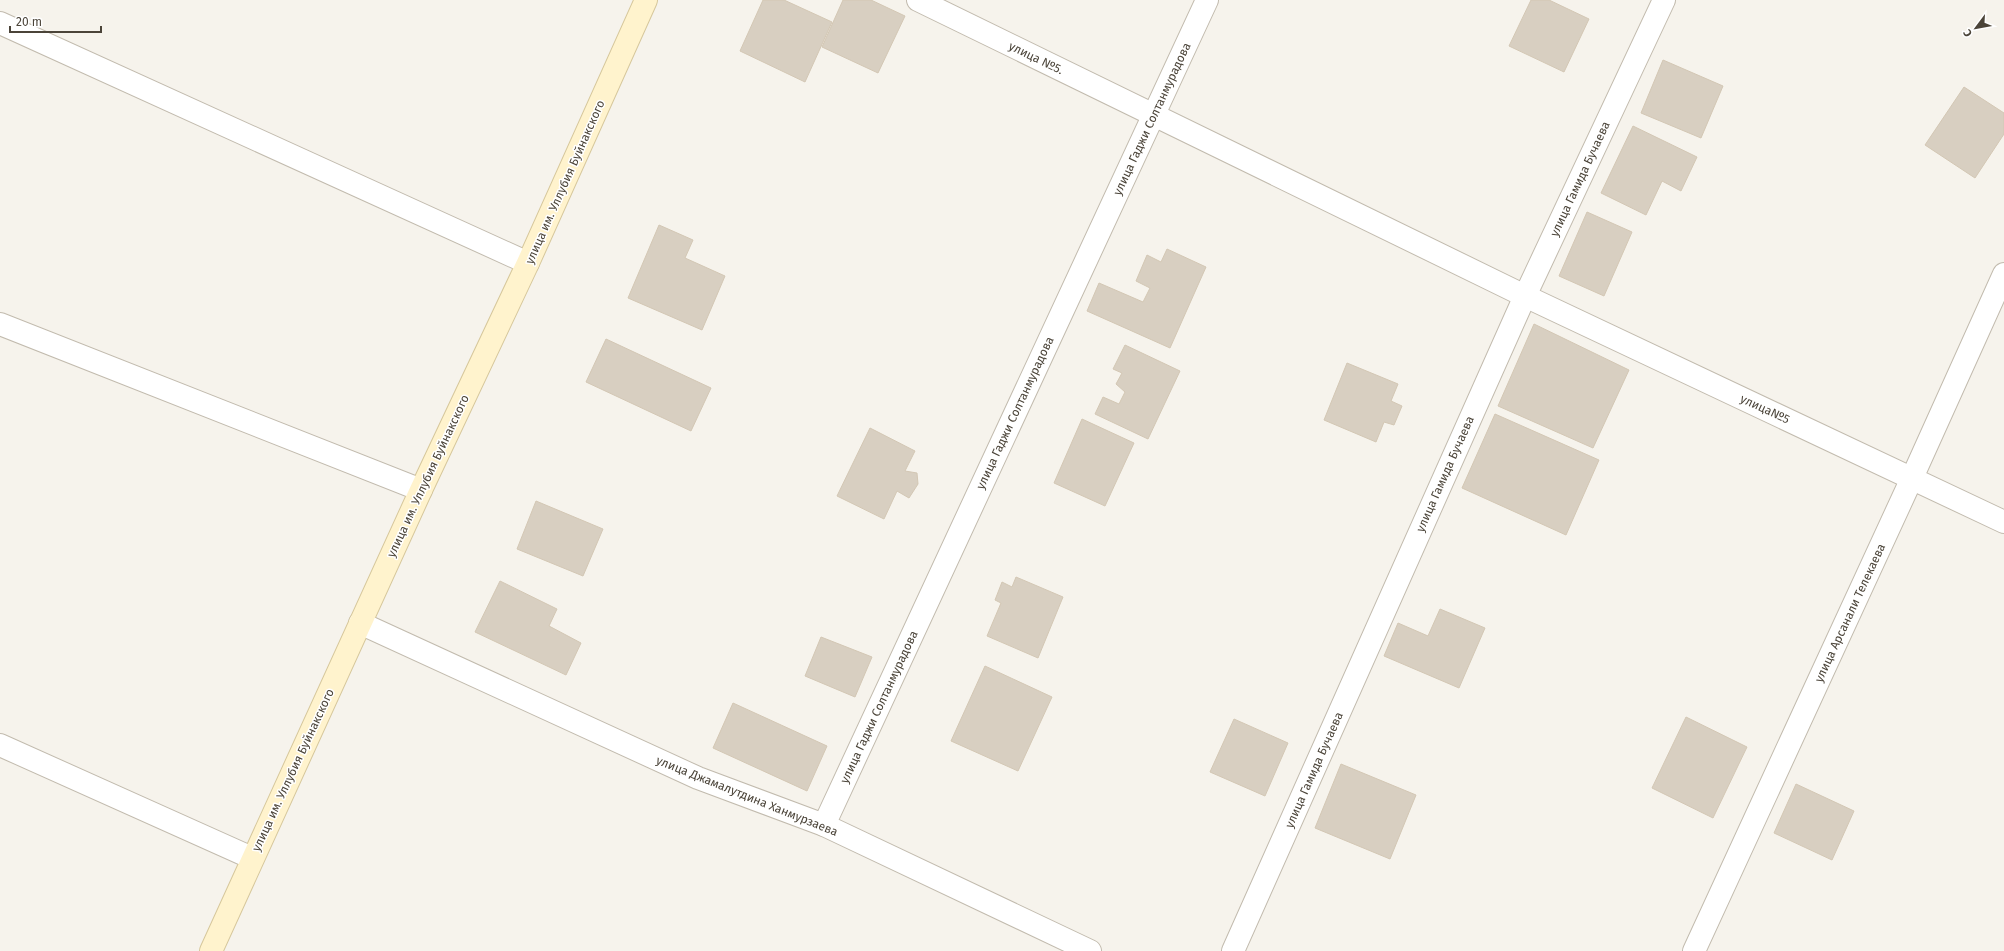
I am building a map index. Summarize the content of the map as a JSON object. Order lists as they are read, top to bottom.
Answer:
{
  "streets": {
    "main road": ["улица им. Уллубия Буйнакского"],
    "street": [
      "улица №5.",
      "улица Гаджи Солтанмурадова",
      "улица Гамида Бучаева",
      "улица№5",
      "улица Арсанали Телекаева",
      "улица Джамалутдина Ханмурзаева"
    ]
  },
  "crossings": [
    ["улица №5.", "улица Гаджи Солтанмурадова"],
    ["улица №5.", "улица Гамида Бучаева"],
    ["улица №5.", "улица№5"],
    ["улица Гаджи Солтанмурадова", "улица Джамалутдина Ханмурзаева"],
    ["улица Гамида Бучаева", "улица№5"],
    ["улица им. Уллубия Буйнакского", "улица Джамалутдина Ханмурзаева"],
    ["улица№5", "улица Арсанали Телекаева"]
  ],
  "scale_bar": "20 m",
  "north": "bottom left"
}
